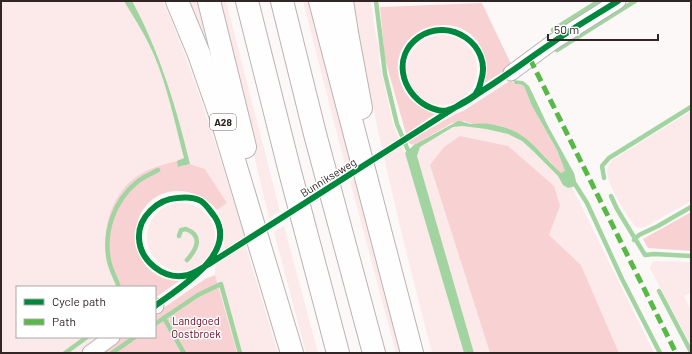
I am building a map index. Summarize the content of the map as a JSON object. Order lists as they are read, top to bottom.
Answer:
{
  "streets": {
    "highway": ["A28"],
    "cycle path": ["Bunnikseweg"]
  },
  "parks": ["Landgoed Oostbroek"],
  "legend": ["Cycle path", "Path"],
  "scale_bar": "50 m"
}
